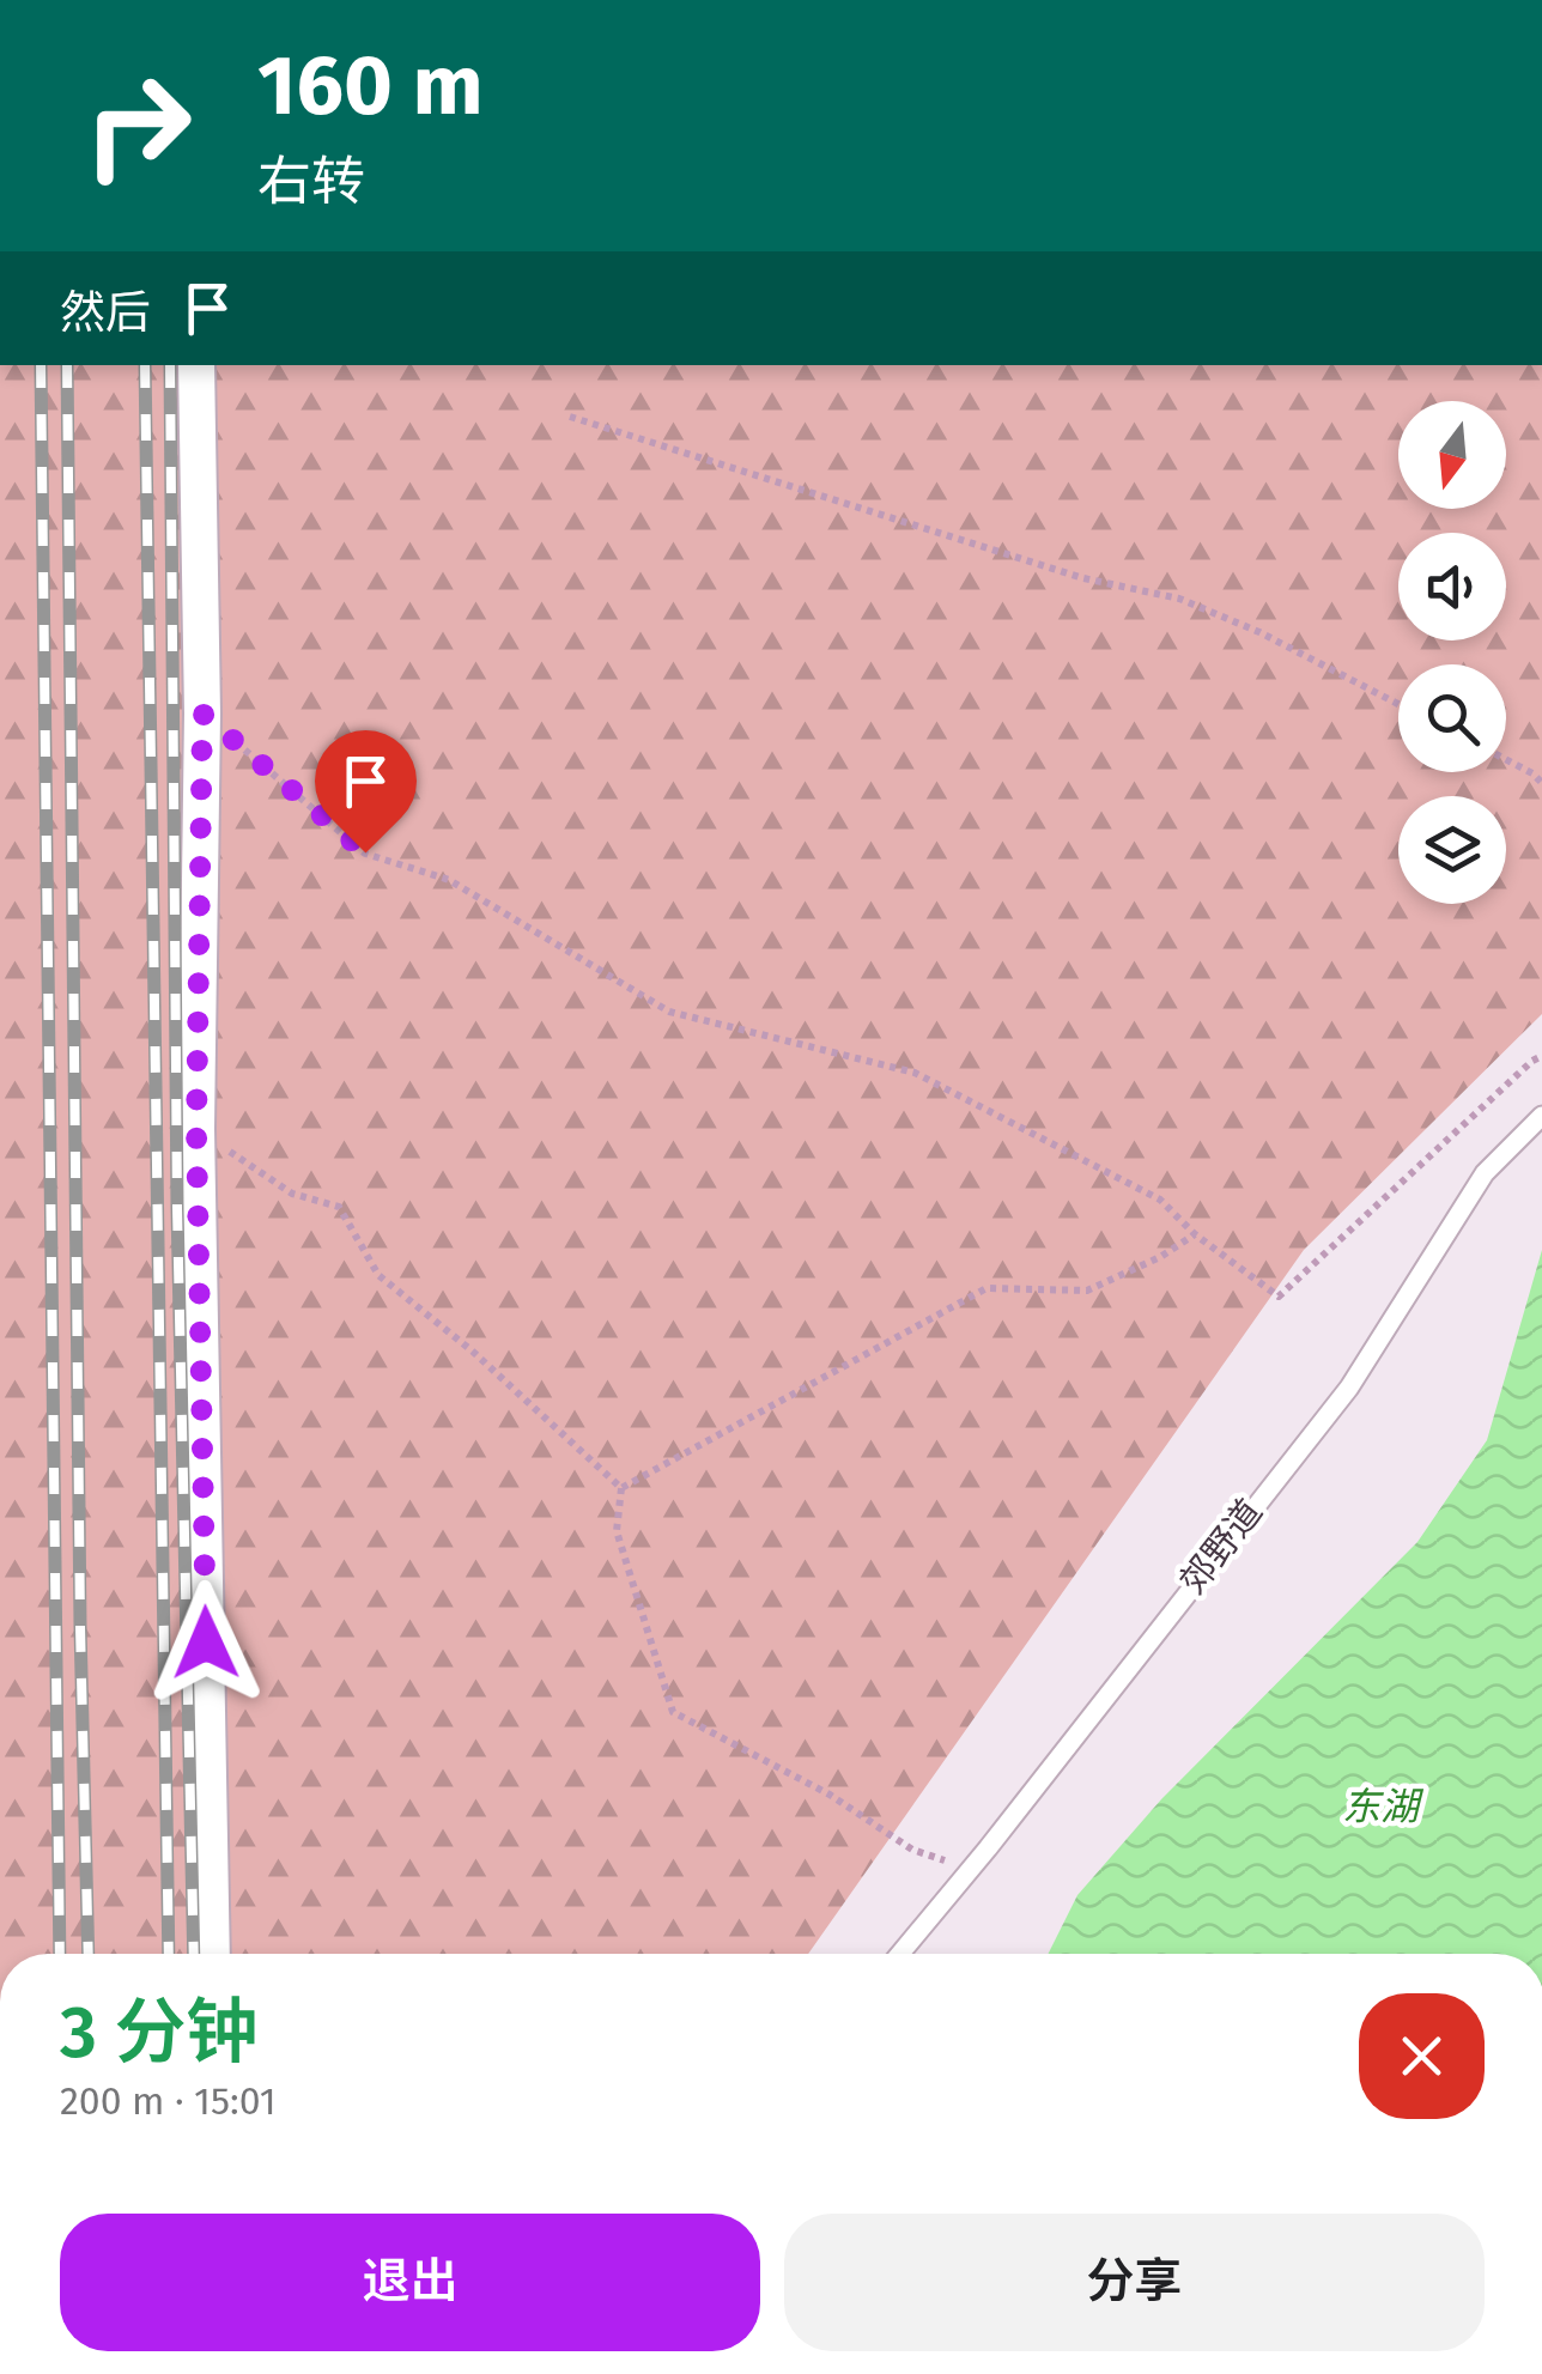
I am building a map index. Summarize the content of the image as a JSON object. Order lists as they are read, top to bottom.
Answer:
{
  "streets": {
    "lane": ["郊野道"]
  },
  "water": ["东湖"],
  "north": "bottom",
  "page": {
    "turn": ["160 m", "右转"],
    "then": "然后",
    "heading": ["3 分钟", "200 m · 15:01"],
    "buttons": ["退出", "分享"]
  }
}
